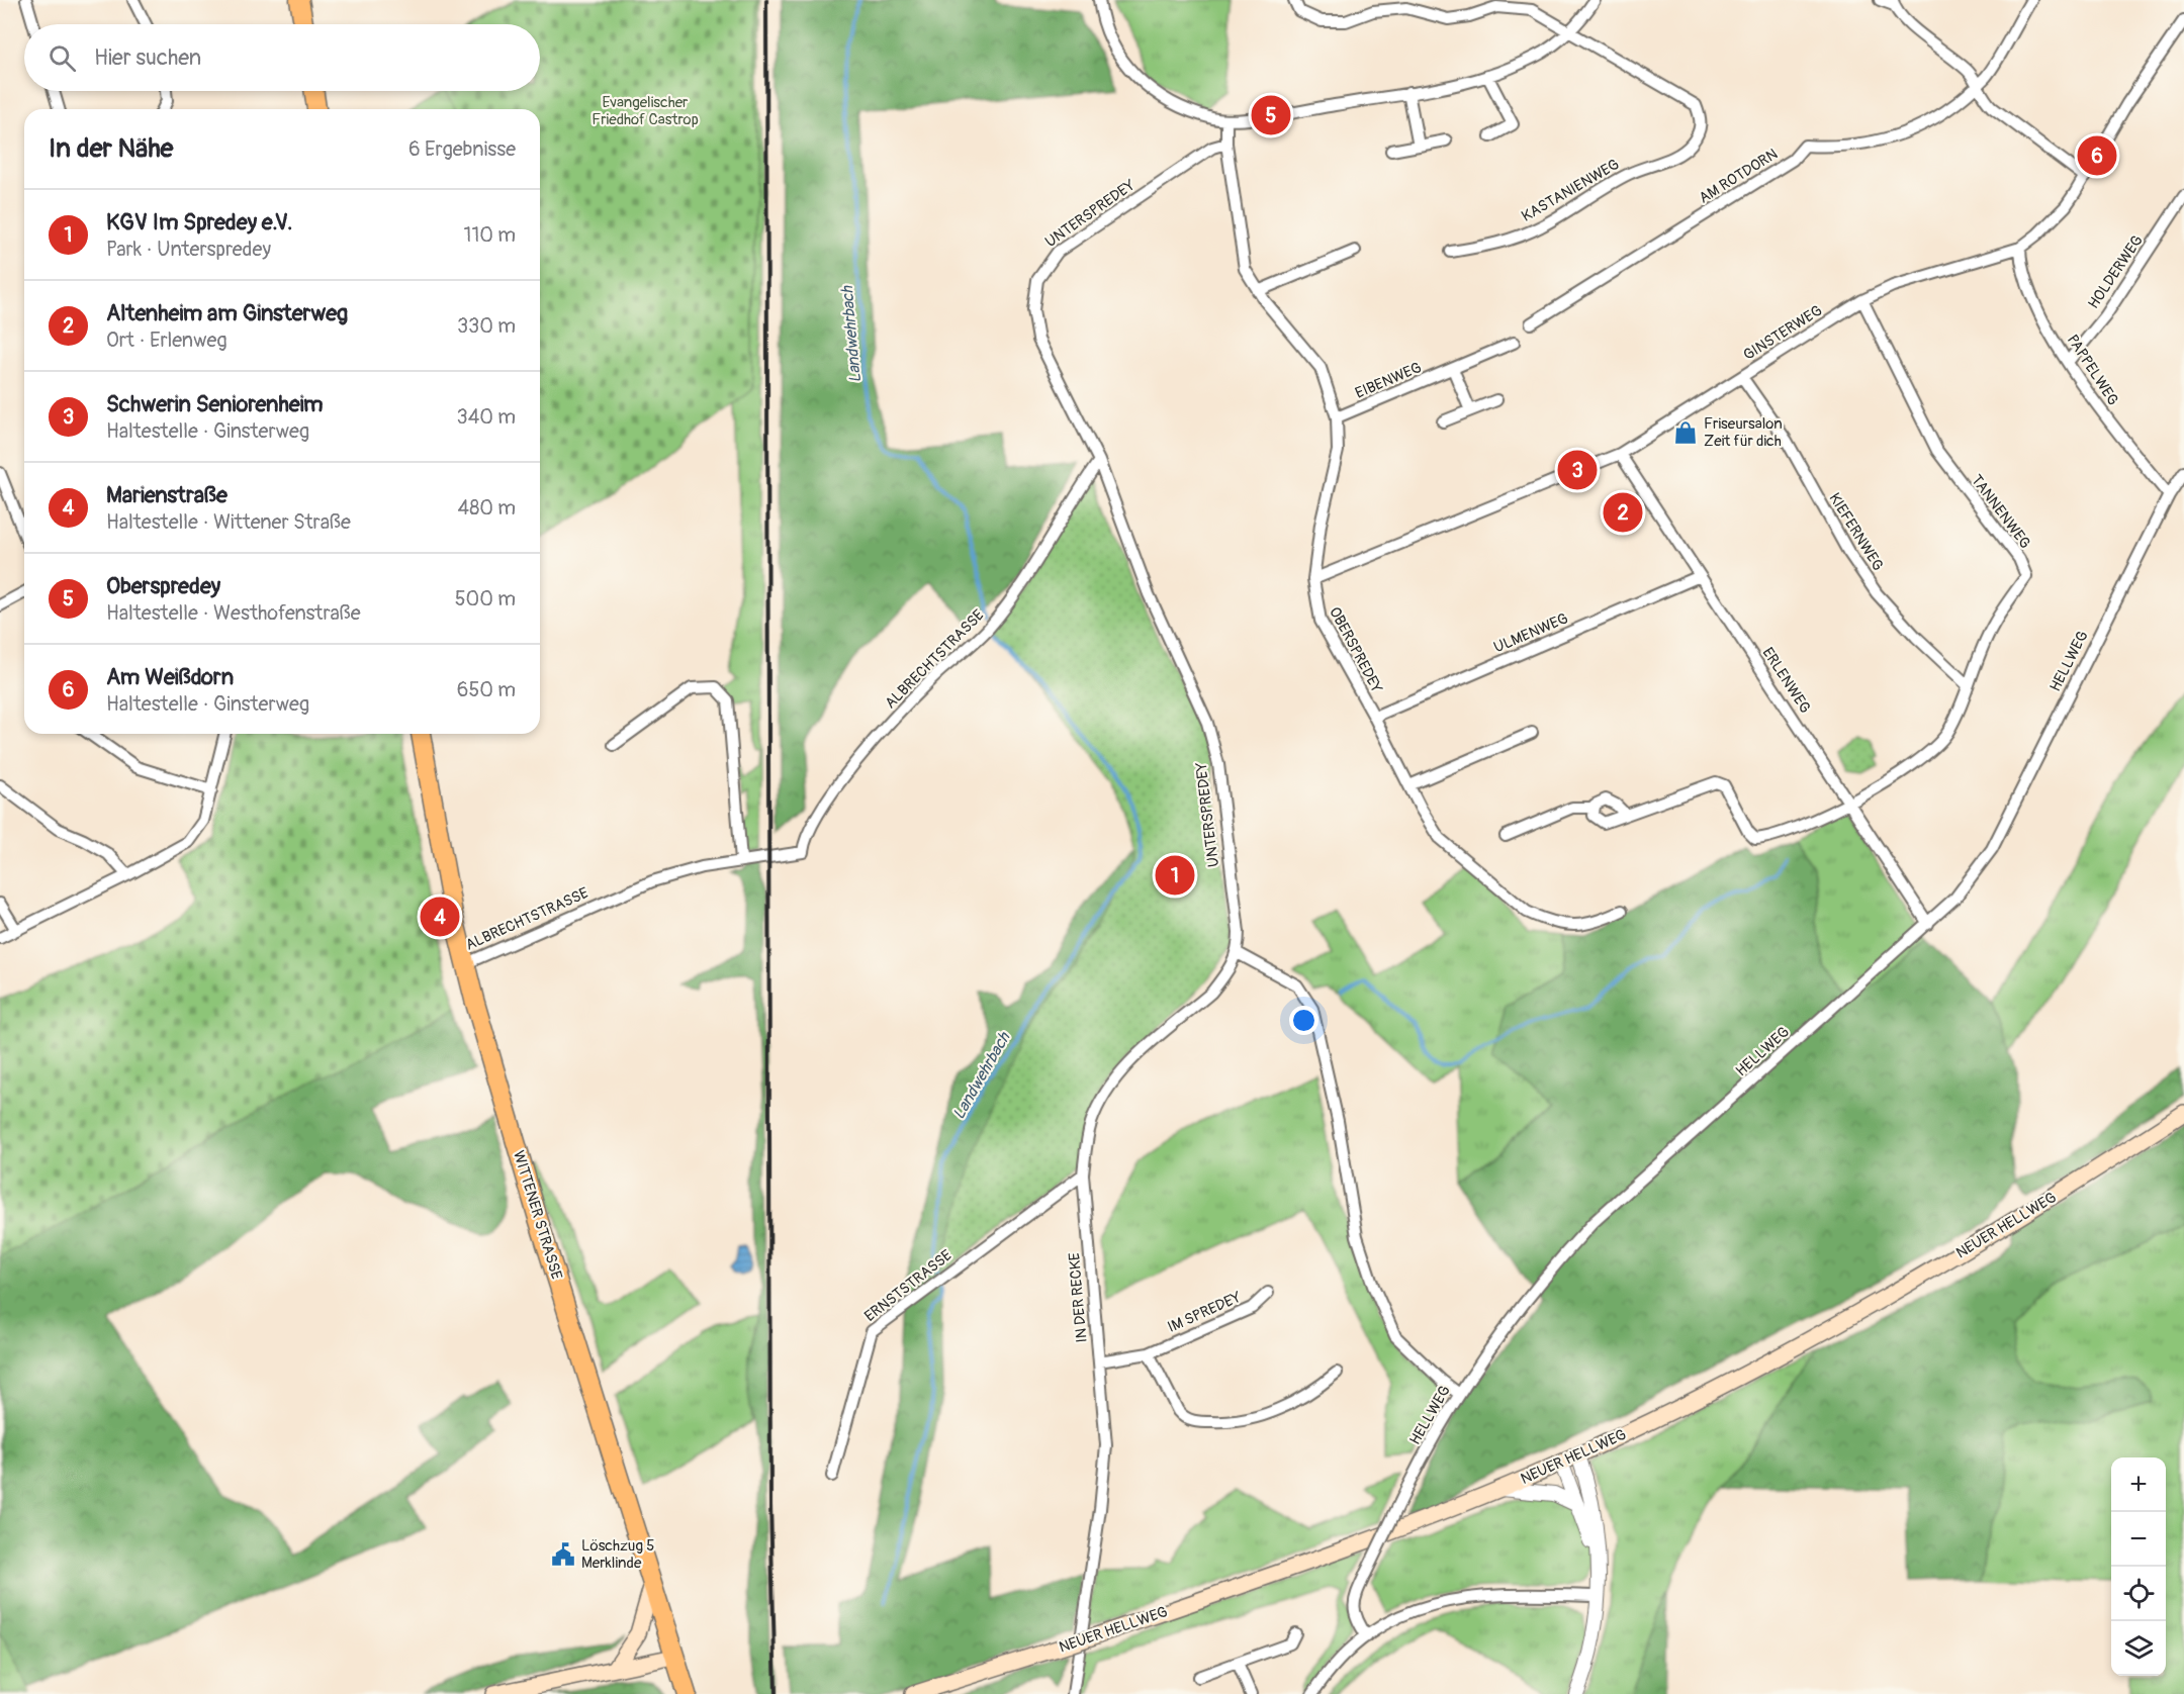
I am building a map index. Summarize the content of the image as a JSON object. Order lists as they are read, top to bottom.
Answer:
{
  "streets": {
    "main road": ["WITTENER STRASSE", "NEUER HELLWEG"],
    "street": [
      "AM ROTDORN",
      "KASTANIENWEG",
      "UNTERSPREDEY",
      "HOLDERWEG",
      "GINSTERWEG",
      "PAPPELWEG",
      "EIBENWEG",
      "TANNENWEG",
      "KIEFERNWEG",
      "ULMENWEG",
      "OBERSPREDEY",
      "ALBRECHTSTRASSE",
      "HELLWEG",
      "ERLENWEG",
      "ERNSTSTRASSE",
      "IN DER RECKE",
      "IM SPREDEY"
    ]
  },
  "crossings": [
    ["UNTERSPREDEY", "OBERSPREDEY"],
    ["UNTERSPREDEY", "ALBRECHTSTRASSE"],
    ["UNTERSPREDEY", "IN DER RECKE"],
    ["HOLDERWEG", "PAPPELWEG"],
    ["GINSTERWEG", "PAPPELWEG"],
    ["GINSTERWEG", "TANNENWEG"],
    ["GINSTERWEG", "KIEFERNWEG"],
    ["GINSTERWEG", "OBERSPREDEY"],
    ["GINSTERWEG", "ERLENWEG"],
    ["PAPPELWEG", "HELLWEG"],
    ["EIBENWEG", "OBERSPREDEY"],
    ["TANNENWEG", "KIEFERNWEG"],
    ["TANNENWEG", "ERLENWEG"],
    ["ULMENWEG", "OBERSPREDEY"],
    ["ULMENWEG", "ERLENWEG"],
    ["ALBRECHTSTRASSE", "WITTENER STRASSE"],
    ["HELLWEG", "ERLENWEG"],
    ["ERNSTSTRASSE", "IN DER RECKE"],
    ["IN DER RECKE", "IM SPREDEY"]
  ],
  "water": ["Landwehrbach"],
  "parks": ["Evangelischer Friedhof Castrop"],
  "places": {
    "shop": ["Friseursalon Zeit für dich"],
    "public building": ["Löschzug 5 Merklinde"]
  },
  "page": {
    "search": "Hier suchen",
    "pins": [
      "5",
      "6",
      "3",
      "2",
      "1",
      "4"
    ],
    "heading": ["In der Nähe", "6 Ergebnisse"],
    "list": [
      {
        "mark": "1",
        "name": "KGV Im Spredey e.V.",
        "note": "Park · Unterspredey",
        "value": "110 m"
      },
      {
        "mark": "2",
        "name": "Altenheim am Ginsterweg",
        "note": "Ort · Erlenweg",
        "value": "330 m"
      },
      {
        "mark": "3",
        "name": "Schwerin Seniorenheim",
        "note": "Haltestelle · Ginsterweg",
        "value": "340 m"
      },
      {
        "mark": "4",
        "name": "Marienstraße",
        "note": "Haltestelle · Wittener Straße",
        "value": "480 m"
      },
      {
        "mark": "5",
        "name": "Oberspredey",
        "note": "Haltestelle · Westhofenstraße",
        "value": "500 m"
      },
      {
        "mark": "6",
        "name": "Am Weißdorn",
        "note": "Haltestelle · Ginsterweg",
        "value": "650 m"
      }
    ],
    "map_buttons": ["+", "−"]
  }
}
